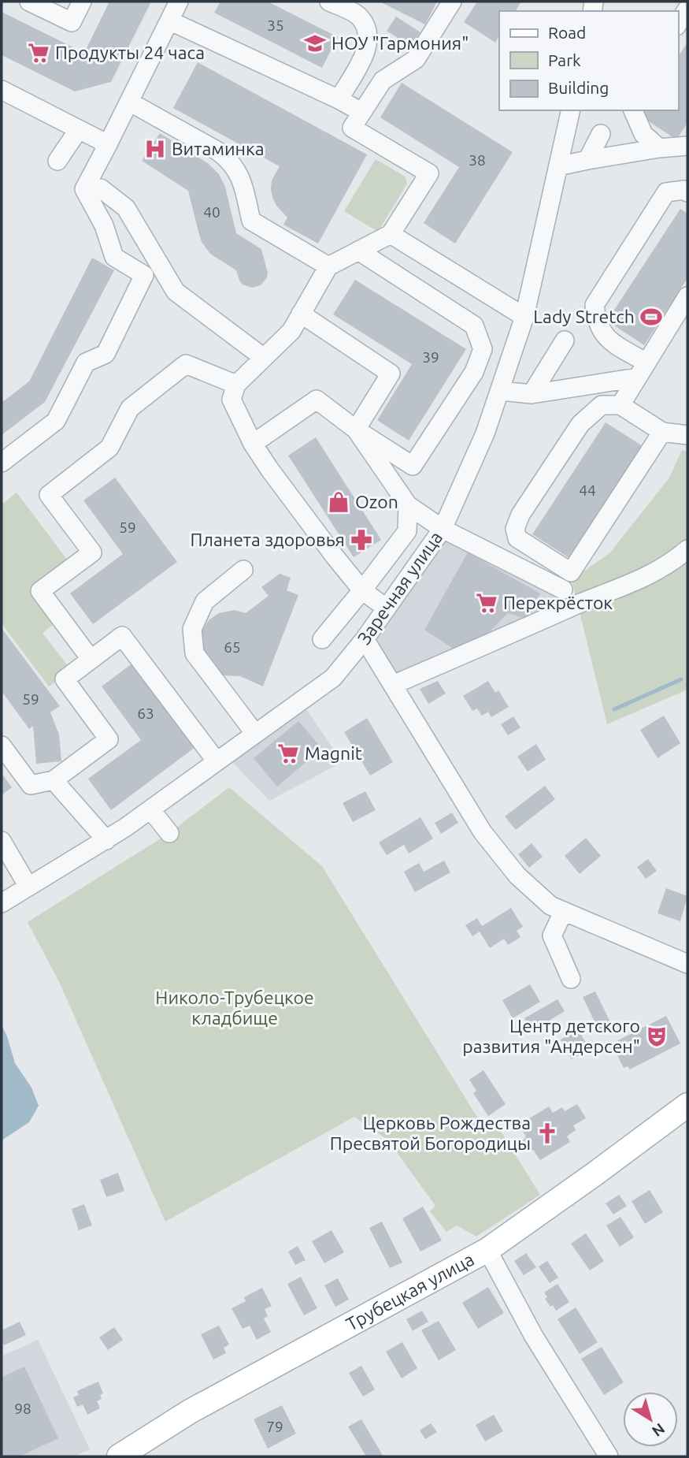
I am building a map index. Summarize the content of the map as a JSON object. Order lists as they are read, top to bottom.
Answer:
{
  "streets": {
    "main road": ["Трубецкая улица"],
    "street": ["Заречная улица"]
  },
  "parks": ["Николо-Трубецкое кладбище"],
  "places": {
    "school or university": ["НОУ \"Гармония\""],
    "supermarket": ["Продукты 24 часа", "Перекрёсток", "Magnit"],
    "hospital": ["Витаминка"],
    "sports": ["Lady Stretch"],
    "shop": ["Ozon"],
    "pharmacy": ["Планета здоровья"],
    "theatre": ["Центр детского развития \"Андерсен\""],
    "church": ["Церковь Рождества Пресвятой Богородицы"]
  },
  "house_numbers": [
    "35",
    "38",
    "40",
    "39",
    "44",
    "59",
    "65",
    "59",
    "63",
    "98",
    "79"
  ],
  "legend": ["Road", "Park", "Building"],
  "north": "bottom right"
}
